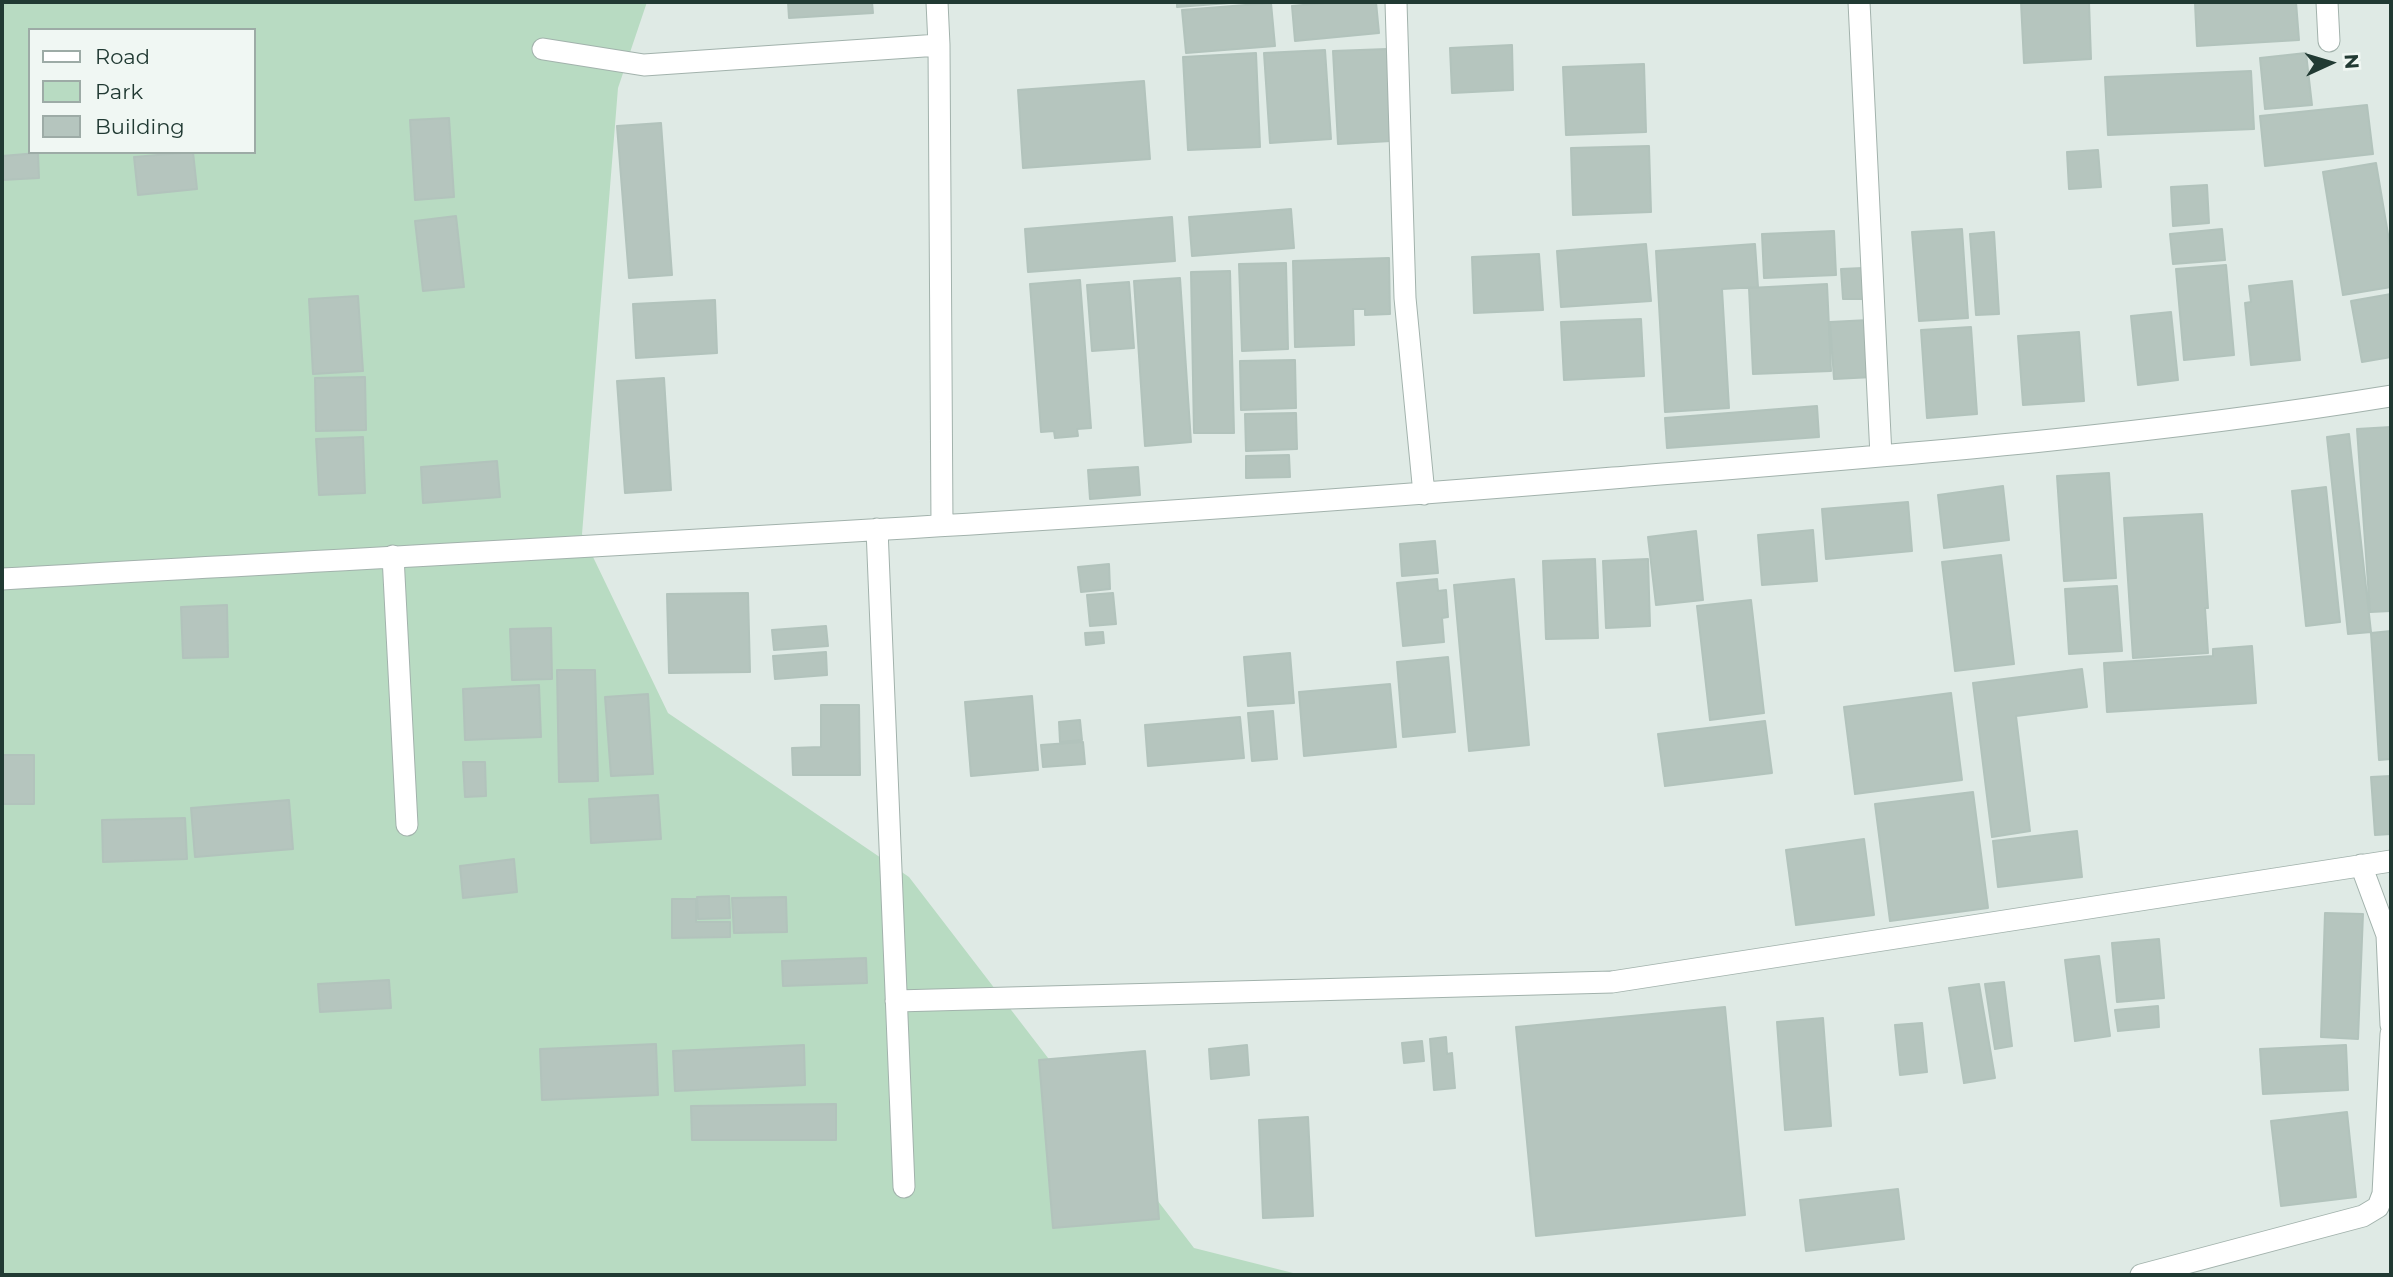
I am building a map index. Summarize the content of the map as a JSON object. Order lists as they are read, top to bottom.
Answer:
{
  "legend": ["Road", "Park", "Building"],
  "north": "right"
}
